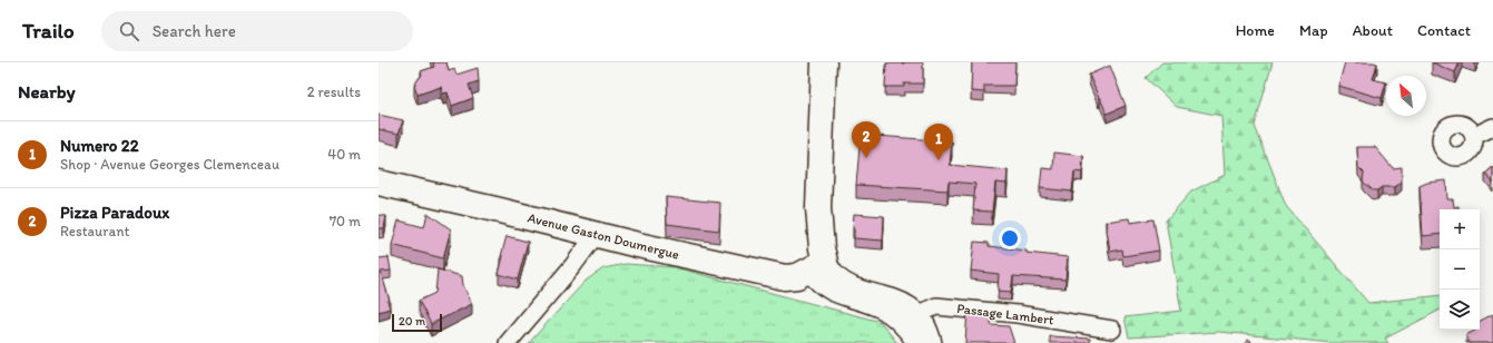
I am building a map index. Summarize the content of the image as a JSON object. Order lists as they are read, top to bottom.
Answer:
{
  "streets": {
    "main road": ["Avenue Gaston Doumergue"],
    "street": ["Passage Lambert"]
  },
  "scale_bar": "20 m",
  "north": "top left",
  "page": {
    "header": "Trailo",
    "search": "Search here",
    "nav": [
      "Home",
      "Map",
      "About",
      "Contact"
    ],
    "heading": ["Nearby", "2 results"],
    "list": [
      {
        "mark": "1",
        "name": "Numero 22",
        "note": "Shop · Avenue Georges Clemenceau",
        "value": "40 m"
      },
      {
        "mark": "2",
        "name": "Pizza Paradoux",
        "note": "Restaurant",
        "value": "70 m"
      }
    ],
    "pins": ["2", "1"],
    "map_buttons": ["+", "−"],
    "scale": "20 m"
  }
}
